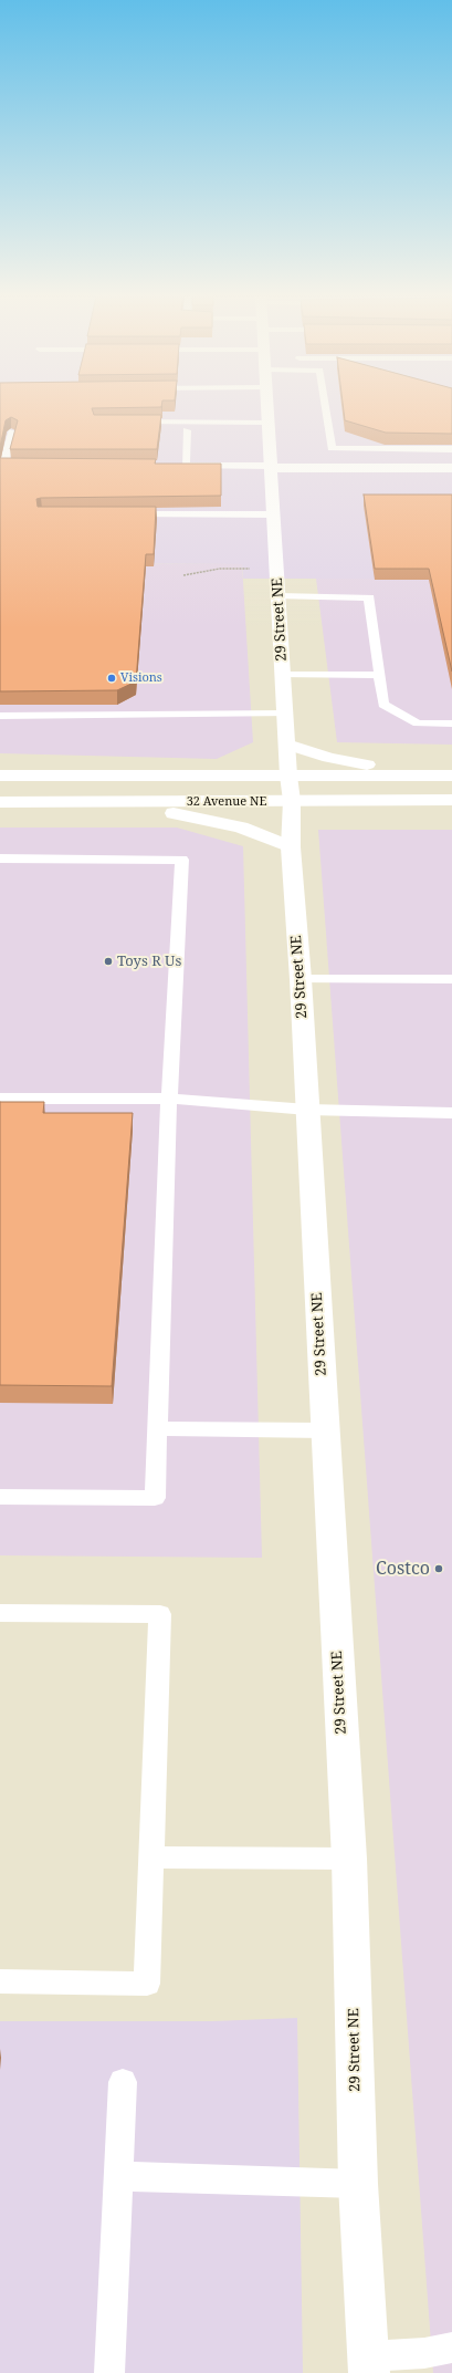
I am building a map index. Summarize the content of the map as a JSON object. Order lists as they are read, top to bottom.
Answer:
{
  "streets": {
    "street": ["29 Street NE", "32 Avenue NE"]
  },
  "crossings": [
    ["29 Street NE", "32 Avenue NE"]
  ],
  "places": ["Visions", "Toys R Us", "Costco"]
}
